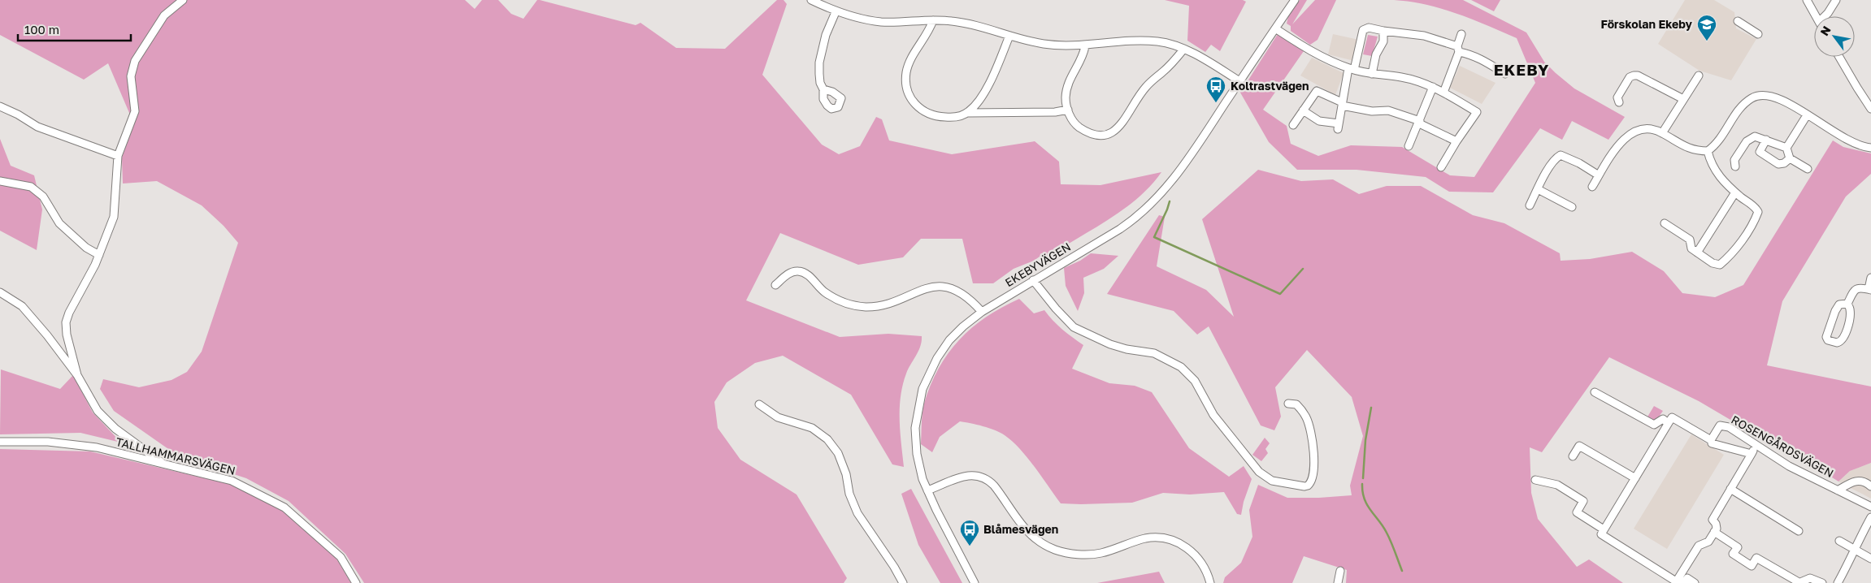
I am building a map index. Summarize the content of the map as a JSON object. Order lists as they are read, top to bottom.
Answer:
{
  "streets": {
    "street": ["EKEBYVÄGEN", "ROSENGÅRDSVÄGEN", "TALLHAMMARSVÄGEN"]
  },
  "districts": ["EKEBY"],
  "places": {
    "school or university": ["Förskolan Ekeby"],
    "bus stop": ["Koltrastvägen", "Blåmesvägen"]
  },
  "scale_bar": "100 m",
  "north": "top left"
}
